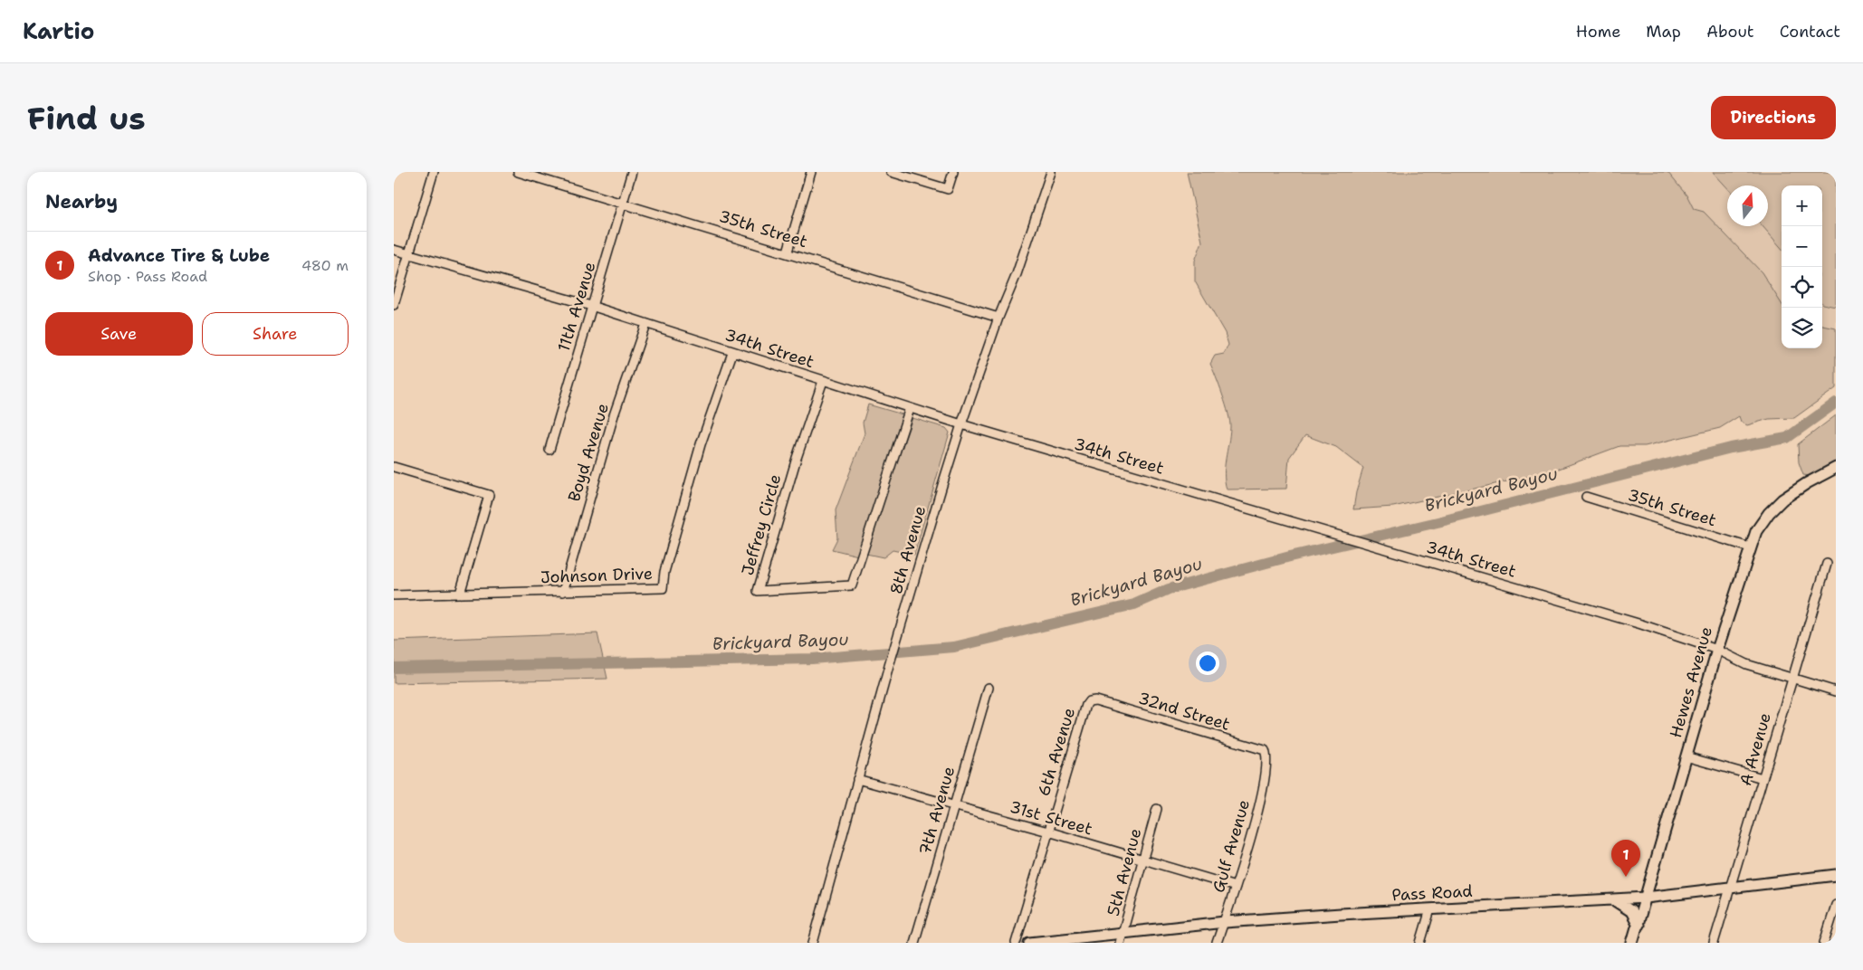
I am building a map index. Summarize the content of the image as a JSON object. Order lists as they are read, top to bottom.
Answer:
{
  "streets": {
    "main road": ["Hewes Avenue", "Pass Road"],
    "street": [
      "35th Street",
      "11th Avenue",
      "34th Street",
      "Boyd Avenue",
      "Jeffrey Circle",
      "8th Avenue",
      "Johnson Drive",
      "32nd Street",
      "A Avenue",
      "6th Avenue",
      "7th Avenue",
      "31st Street",
      "Gulf Avenue",
      "5th Avenue"
    ]
  },
  "crossings": [
    ["35th Street", "11th Avenue"],
    ["35th Street", "8th Avenue"],
    ["35th Street", "Hewes Avenue"],
    ["11th Avenue", "34th Street"],
    ["34th Street", "Boyd Avenue"],
    ["34th Street", "Jeffrey Circle"],
    ["34th Street", "8th Avenue"],
    ["34th Street", "Johnson Drive"],
    ["34th Street", "Hewes Avenue"],
    ["34th Street", "A Avenue"],
    ["Boyd Avenue", "Johnson Drive"],
    ["8th Avenue", "31st Street"],
    ["Hewes Avenue", "Pass Road"],
    ["32nd Street", "6th Avenue"],
    ["32nd Street", "Gulf Avenue"],
    ["A Avenue", "Pass Road"],
    ["6th Avenue", "31st Street"],
    ["7th Avenue", "31st Street"],
    ["31st Street", "Gulf Avenue"],
    ["31st Street", "5th Avenue"],
    ["Gulf Avenue", "Pass Road"],
    ["5th Avenue", "Pass Road"]
  ],
  "water": ["Brickyard Bayou"],
  "north": "top",
  "page": {
    "header": "Kartio",
    "nav": [
      "Home",
      "Map",
      "About",
      "Contact"
    ],
    "buttons": [
      "Directions",
      ["Save", "Share"]
    ],
    "title": "Find us",
    "heading": "Nearby",
    "map_buttons": ["+", "−"],
    "list": [
      {
        "mark": "1",
        "name": "Advance Tire & Lube",
        "note": "Shop · Pass Road",
        "value": "480 m"
      }
    ],
    "pins": "1"
  }
}
